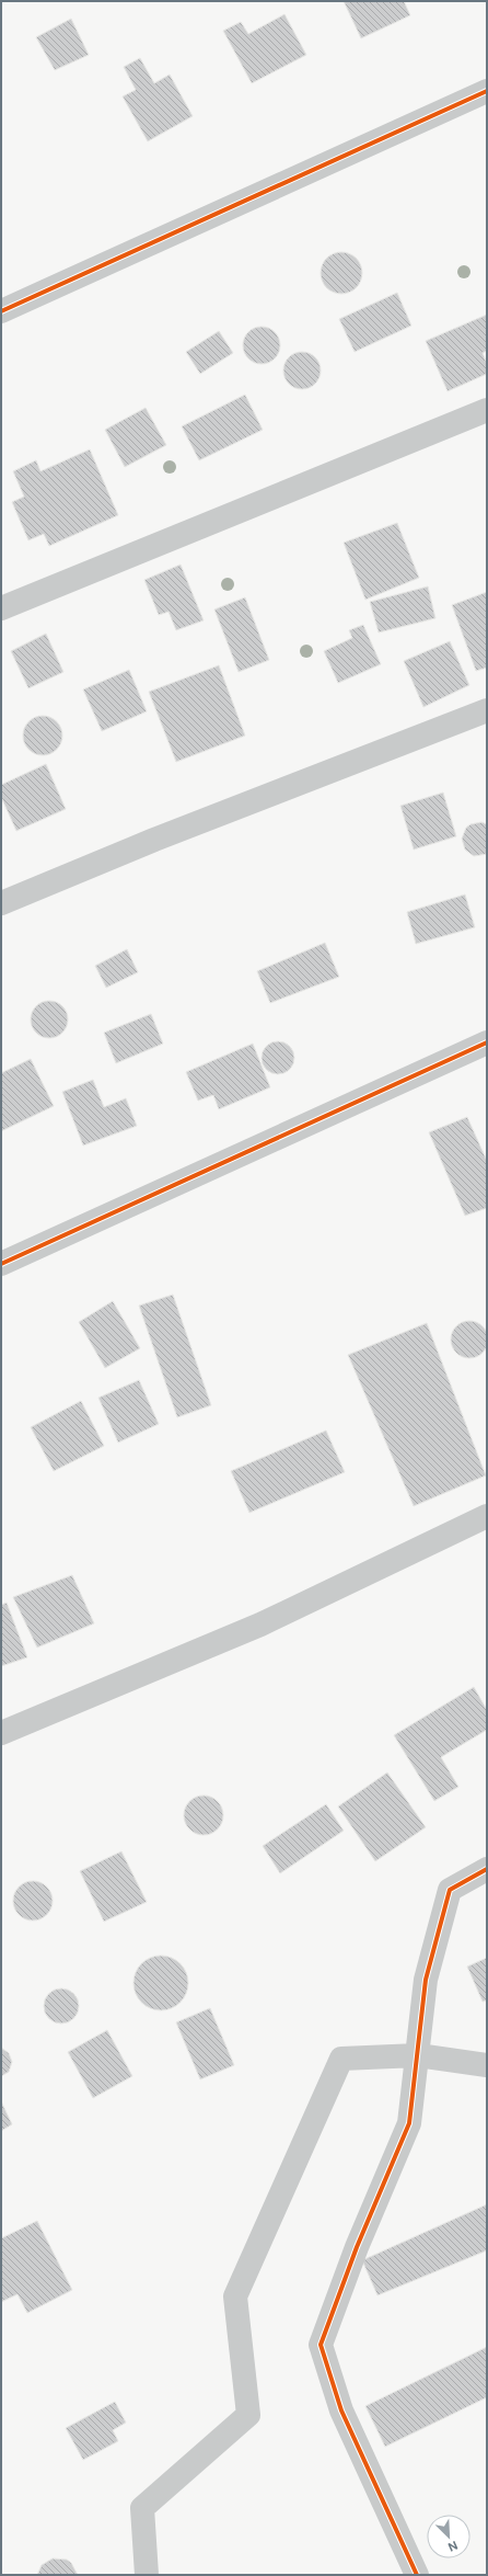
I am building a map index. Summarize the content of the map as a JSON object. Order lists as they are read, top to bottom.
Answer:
{
  "north": "bottom right"
}
